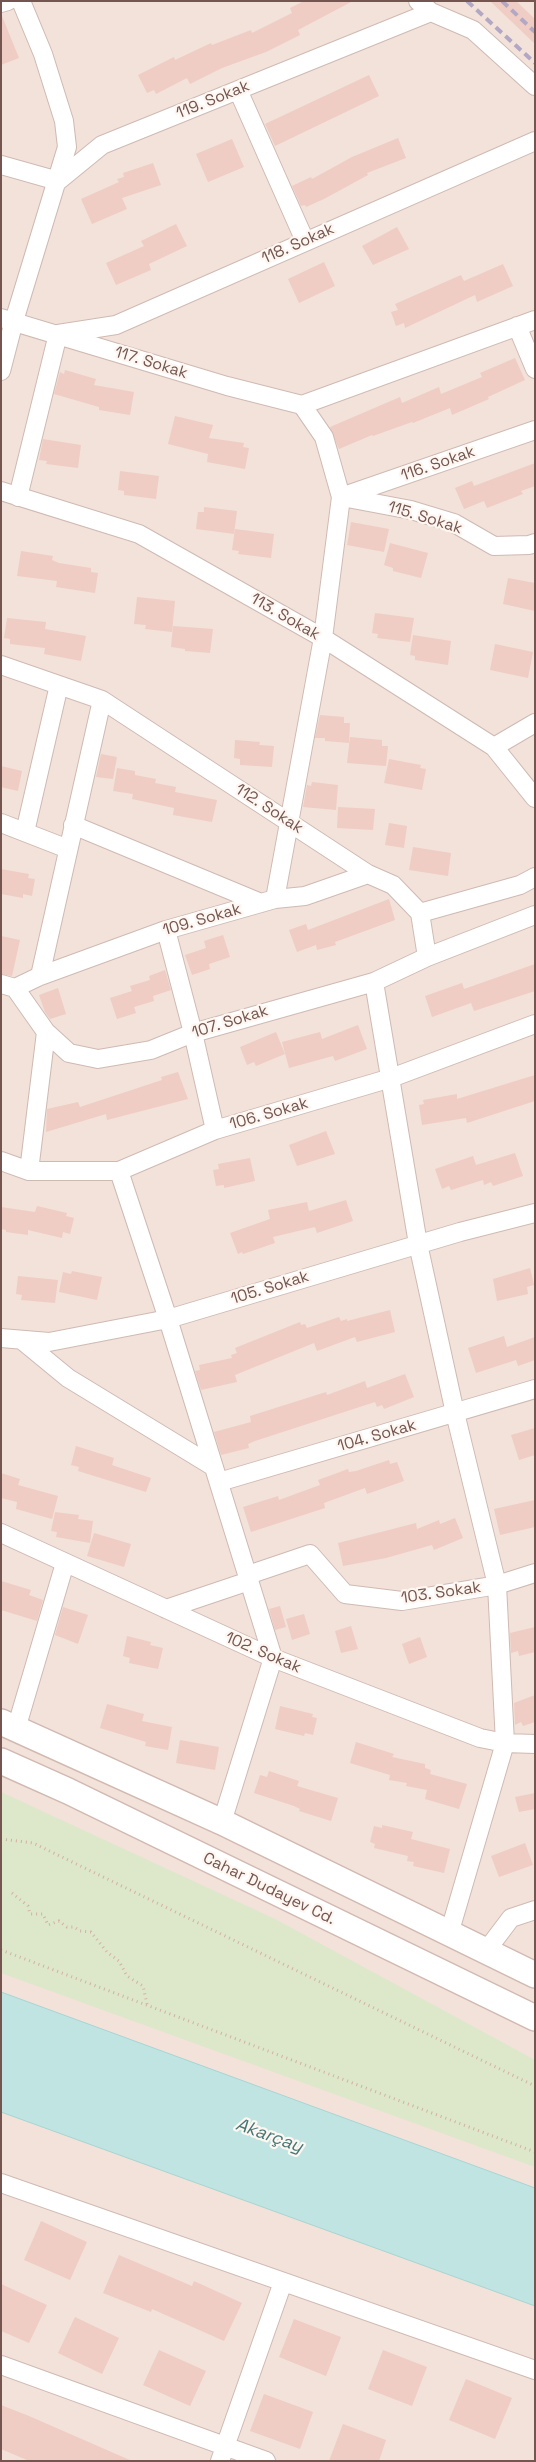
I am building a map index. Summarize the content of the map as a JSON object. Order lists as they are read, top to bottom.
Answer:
{
  "streets": {
    "main road": ["Cahar Dudayev Cd."],
    "street": [
      "119. Sokak",
      "118. Sokak",
      "117. Sokak",
      "116. Sokak",
      "115. Sokak",
      "113. Sokak",
      "112. Sokak",
      "109. Sokak",
      "107. Sokak",
      "106. Sokak",
      "105. Sokak",
      "104. Sokak",
      "103. Sokak",
      "102. Sokak"
    ]
  },
  "crossings": [
    ["118. Sokak", "117. Sokak"],
    ["116. Sokak", "115. Sokak"],
    ["112. Sokak", "109. Sokak"],
    ["109. Sokak", "107. Sokak"]
  ],
  "water": ["Akarçay"]
}
